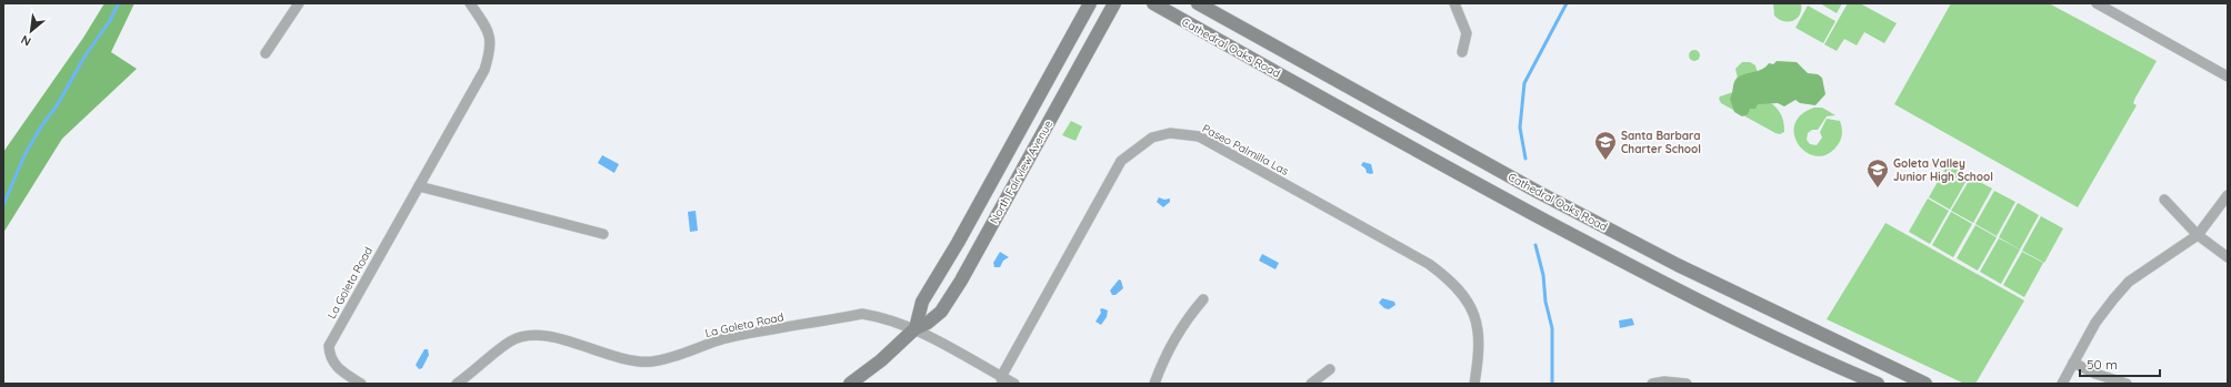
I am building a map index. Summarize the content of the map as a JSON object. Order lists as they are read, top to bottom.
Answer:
{
  "streets": {
    "main road": ["Cathedral Oaks Road", "North Fairview Avenue"],
    "street": ["Paseo Palmilla Las", "La Goleta Road"]
  },
  "crossings": [
    ["Paseo Palmilla Las", "La Goleta Road"],
    ["North Fairview Avenue", "La Goleta Road"]
  ],
  "places": {
    "school or university": ["Santa Barbara Charter School", "Goleta Valley Junior High School"]
  },
  "scale_bar": "50 m",
  "north": "bottom left"
}
